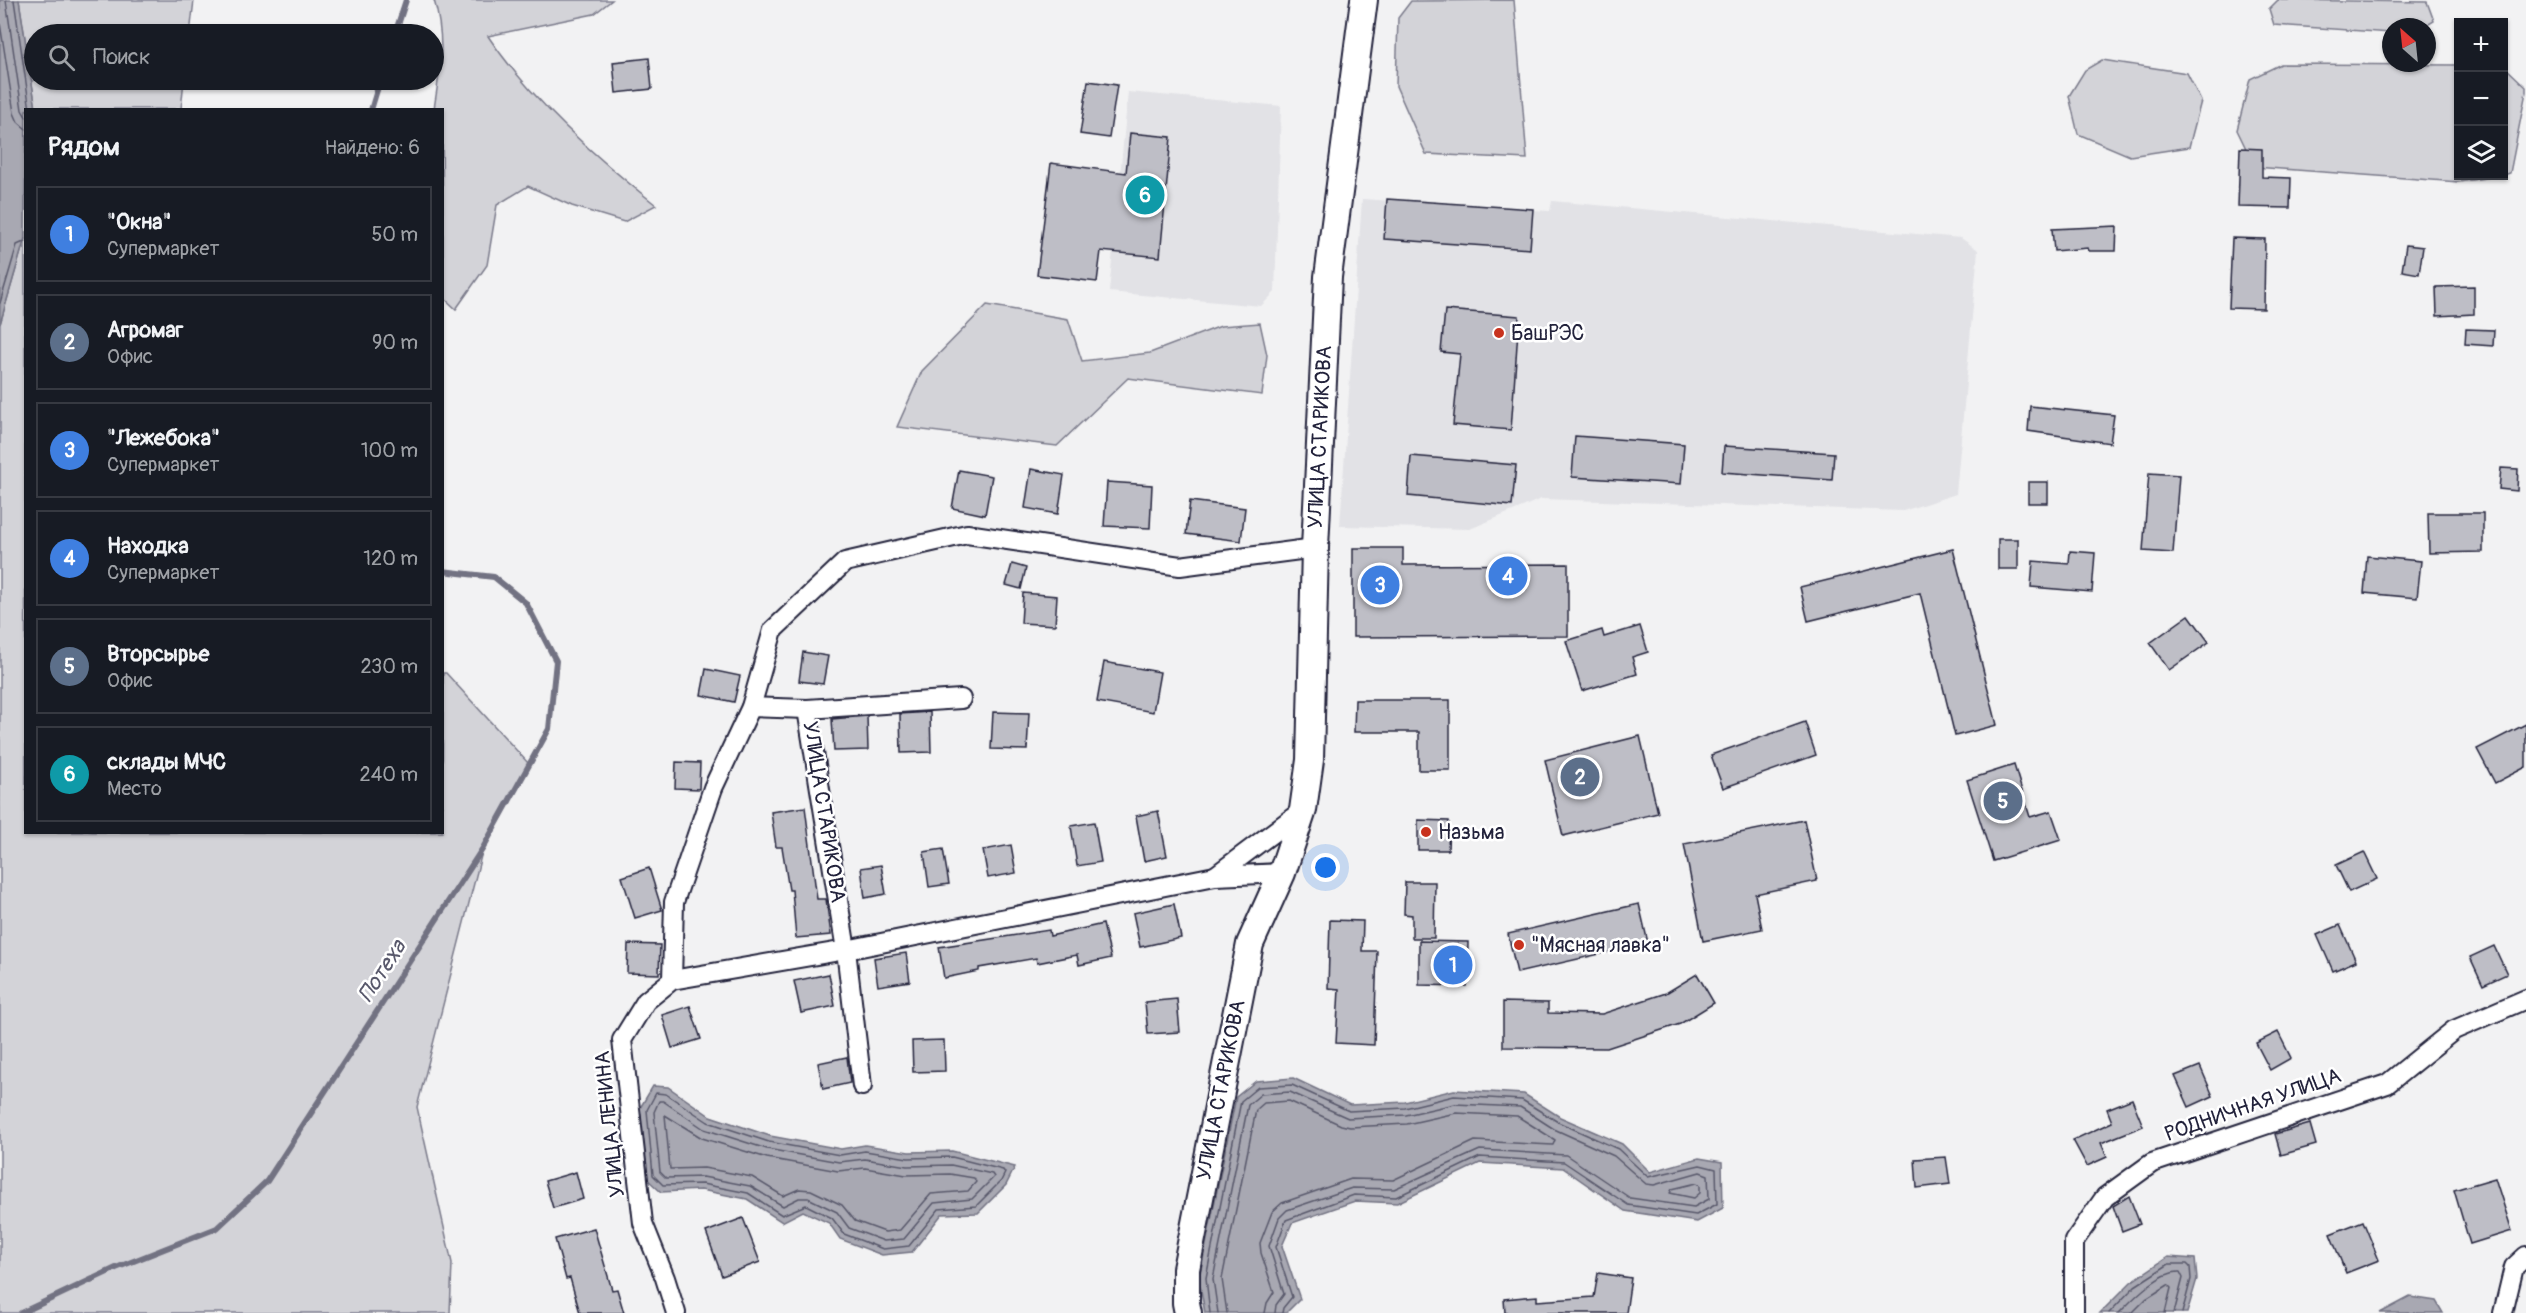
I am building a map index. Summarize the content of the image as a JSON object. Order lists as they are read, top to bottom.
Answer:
{
  "streets": {
    "street": ["УЛИЦА СТАРИКОВА", "РОДНИЧНАЯ УЛИЦА", "УЛИЦА ЛЕНИНА"]
  },
  "water": ["Потеха"],
  "places": ["БашРЭС", "Назьма", "\"Мясная лавка\""],
  "north": "top left",
  "page": {
    "map_buttons": ["+", "−"],
    "search": "Поиск",
    "heading": ["Рядом", "Найдено: 6"],
    "pins": [
      "6",
      "4",
      "3",
      "2",
      "5",
      "1"
    ],
    "list": [
      {
        "mark": "1",
        "name": "\"Окна\"",
        "note": "Супермаркет",
        "value": "50 m"
      },
      {
        "mark": "2",
        "name": "Агромаг",
        "note": "Офис",
        "value": "90 m"
      },
      {
        "mark": "3",
        "name": "\"Лежебока\"",
        "note": "Супермаркет",
        "value": "100 m"
      },
      {
        "mark": "4",
        "name": "Находка",
        "note": "Супермаркет",
        "value": "120 m"
      },
      {
        "mark": "5",
        "name": "Вторсырье",
        "note": "Офис",
        "value": "230 m"
      },
      {
        "mark": "6",
        "name": "склады МЧС",
        "note": "Место",
        "value": "240 m"
      }
    ]
  }
}
